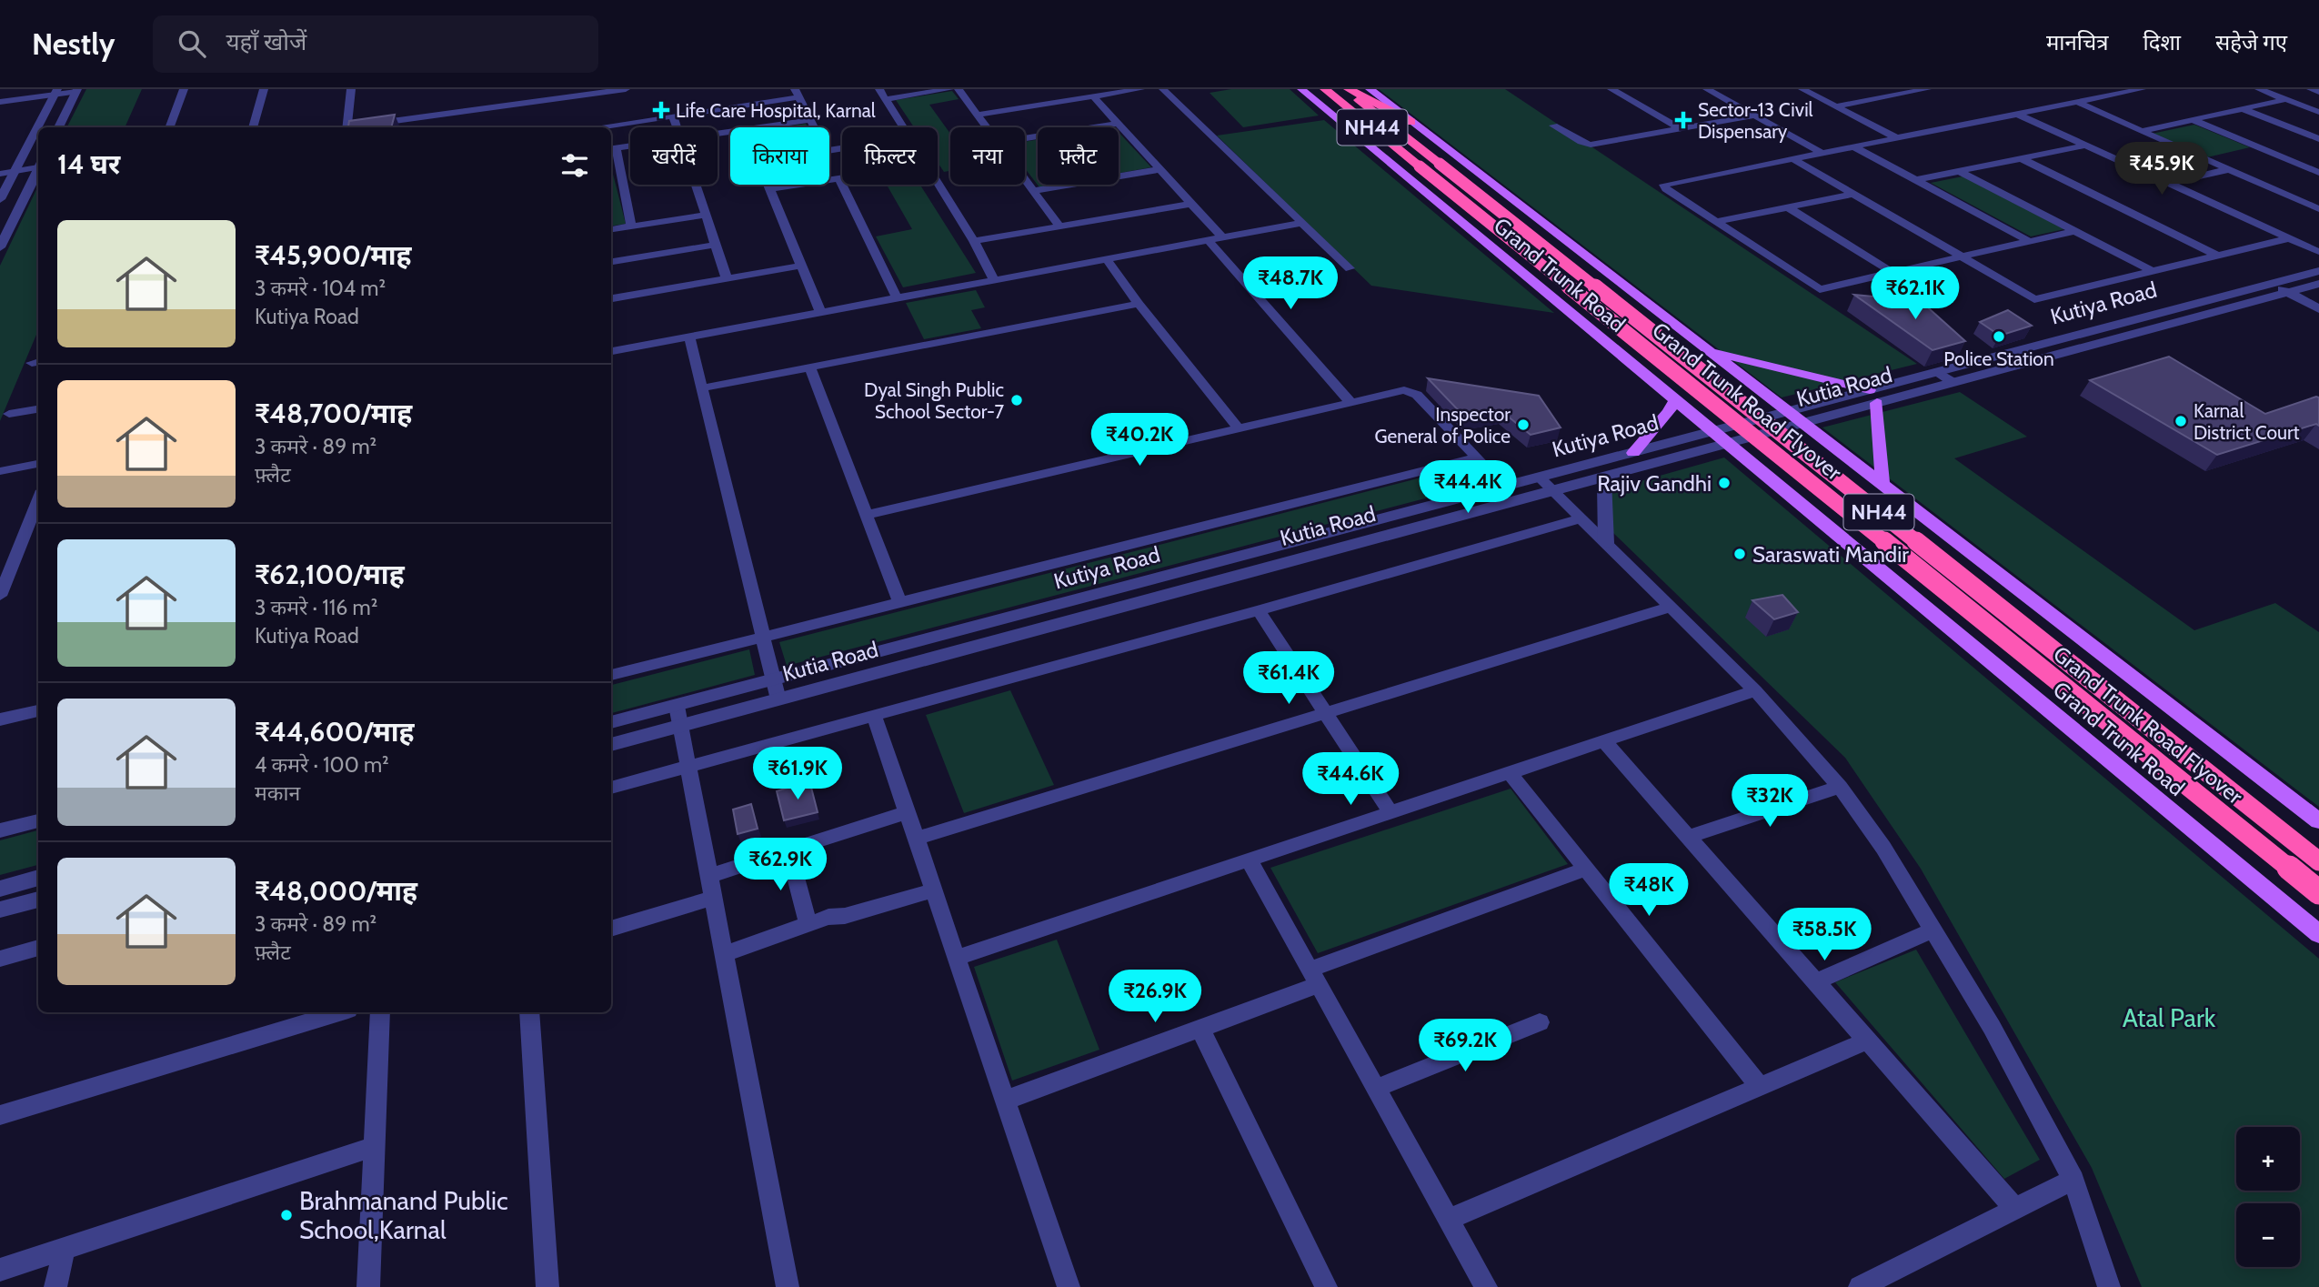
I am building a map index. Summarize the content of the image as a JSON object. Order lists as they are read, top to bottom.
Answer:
{
  "streets": {
    "highway": ["NH44", "Grand Trunk Road Flyover"],
    "main road": ["Grand Trunk Road"],
    "street": ["Kutiya Road", "Kutia Road"]
  },
  "crossings": [
    ["Grand Trunk Road", "Kutiya Road"],
    ["Grand Trunk Road", "Kutia Road"],
    ["Kutiya Road", "Kutia Road"]
  ],
  "parks": ["Atal Park"],
  "places": {
    "health": ["Life Care Hospital, Karnal", "Sector-13 Civil Dispensary"],
    "other": [
      "Police Station",
      "Dyal Singh Public School Sector-7",
      "Karnal District Court",
      "Inspector General of Police",
      "Rajiv Gandhi",
      "Saraswati Mandir",
      "Brahmanand Public School,Karnal"
    ]
  },
  "page": {
    "header": "Nestly",
    "search": "यहाँ खोजें",
    "nav": ["मानचित्र", "दिशा", "सहेजे गए"],
    "chip": [
      "खरीदें",
      "किराया",
      "फ़िल्टर",
      "नया",
      "फ़्लैट"
    ],
    "heading": "14 घर",
    "price": [
      "₹45.9K",
      "₹48.7K",
      "₹62.1K",
      "₹40.2K",
      "₹44.4K",
      "₹61.4K",
      "₹61.9K",
      "₹44.6K",
      "₹32K",
      "₹62.9K",
      "₹48K",
      "₹58.5K",
      "₹26.9K",
      "₹69.2K"
    ],
    "list": [
      {
        "name": "₹45,900/माह",
        "note": "3 कमरे · 104 m² · Kutiya Road"
      },
      {
        "name": "₹48,700/माह",
        "note": "3 कमरे · 89 m² · फ़्लैट"
      },
      {
        "name": "₹62,100/माह",
        "note": "3 कमरे · 116 m² · Kutiya Road"
      },
      {
        "name": "₹44,600/माह",
        "note": "4 कमरे · 100 m² · मकान"
      },
      {
        "name": "₹48,000/माह",
        "note": "3 कमरे · 89 m² · फ़्लैट"
      }
    ],
    "map_buttons": ["+", "−"]
  }
}
